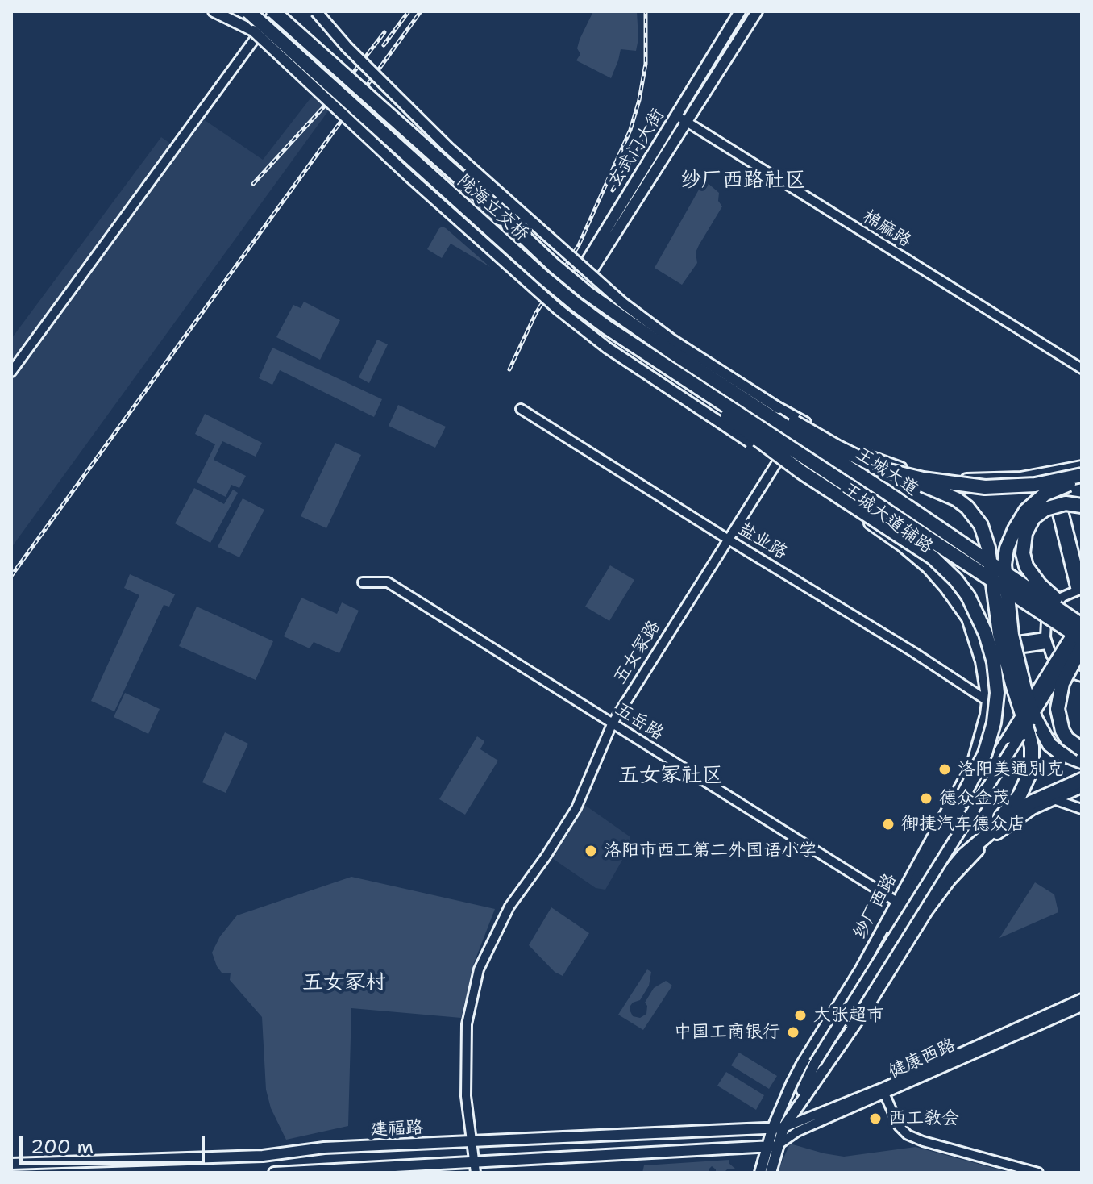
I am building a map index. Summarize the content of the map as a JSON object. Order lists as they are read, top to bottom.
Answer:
{
  "streets": {
    "highway": ["陇海立交桥", "王城大道"],
    "main road": [
      "玄武门大街",
      "王城大道辅路",
      "纱厂西路",
      "建福路"
    ],
    "street": [
      "棉麻路",
      "盐业路",
      "五女冢路",
      "五岳路",
      "健康西路"
    ]
  },
  "crossings": [
    ["玄武门大街", "棉麻路"],
    ["陇海立交桥", "王城大道"],
    ["王城大道辅路", "五女冢路"],
    ["王城大道辅路", "纱厂西路"],
    ["盐业路", "五女冢路"],
    ["盐业路", "纱厂西路"],
    ["五女冢路", "五岳路"],
    ["五女冢路", "建福路"],
    ["五岳路", "纱厂西路"],
    ["健康西路", "建福路"]
  ],
  "districts": ["纱厂西路社区", "五女冢社区", "五女冢村"],
  "places": [
    "洛阳美通别克",
    "德众金茂",
    "御捷汽车德众店",
    "洛阳市西工第二外国语小学",
    "大张超市",
    "中国工商银行",
    "西工教会"
  ],
  "scale_bar": "200 m"
}
